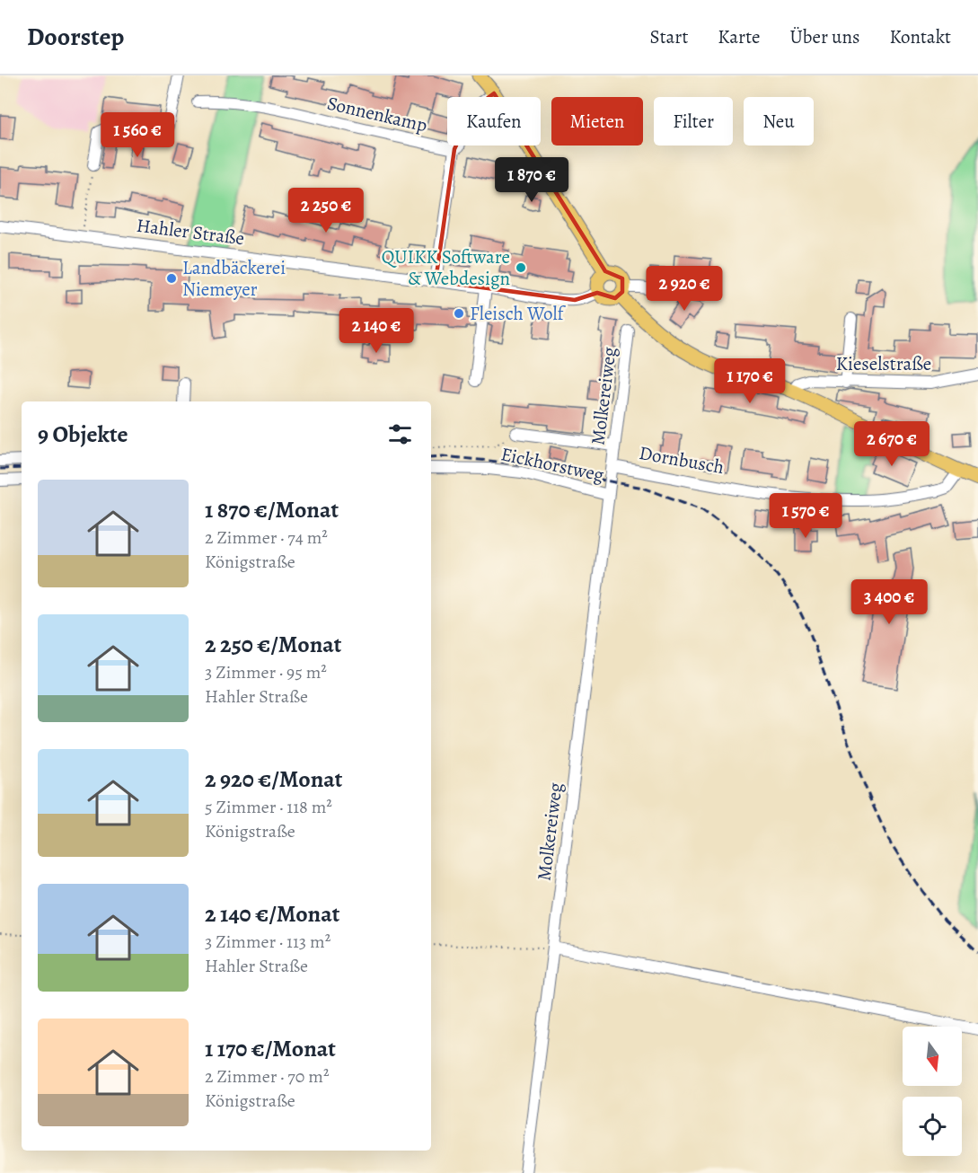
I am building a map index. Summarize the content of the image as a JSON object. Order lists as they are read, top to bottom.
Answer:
{
  "streets": {
    "street": [
      "Sonnenkamp",
      "Hahler Straße",
      "Kieselstraße",
      "Molkereiweg",
      "Dornbusch",
      "Eickhorstweg"
    ]
  },
  "crossings": [
    ["Molkereiweg", "Dornbusch"],
    ["Molkereiweg", "Eickhorstweg"],
    ["Dornbusch", "Eickhorstweg"]
  ],
  "places": ["QUIKK Software & Webdesign", "Landbäckerei Niemeyer", "Fleisch Wolf"],
  "north": "bottom",
  "page": {
    "header": "Doorstep",
    "nav": [
      "Start",
      "Karte",
      "Über uns",
      "Kontakt"
    ],
    "chip": [
      "Kaufen",
      "Mieten",
      "Filter",
      "Neu"
    ],
    "price": [
      "1 560 €",
      "1 870 €",
      "2 250 €",
      "2 920 €",
      "2 140 €",
      "1 170 €",
      "2 670 €",
      "1 570 €",
      "3 400 €"
    ],
    "heading": "9 Objekte",
    "list": [
      {
        "name": "1 870 €/Monat",
        "note": "2 Zimmer · 74 m² · Königstraße"
      },
      {
        "name": "2 250 €/Monat",
        "note": "3 Zimmer · 95 m² · Hahler Straße"
      },
      {
        "name": "2 920 €/Monat",
        "note": "5 Zimmer · 118 m² · Königstraße"
      },
      {
        "name": "2 140 €/Monat",
        "note": "3 Zimmer · 113 m² · Hahler Straße"
      },
      {
        "name": "1 170 €/Monat",
        "note": "2 Zimmer · 70 m² · Königstraße"
      }
    ]
  }
}
